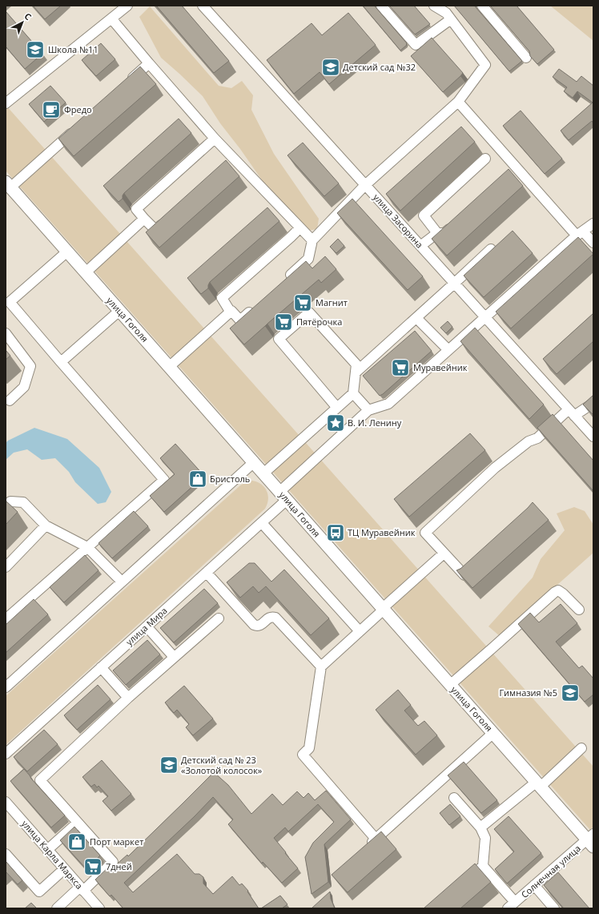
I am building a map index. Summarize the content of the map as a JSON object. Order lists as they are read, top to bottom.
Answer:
{
  "streets": {
    "main road": ["улица Гоголя"],
    "street": [
      "улица Засорина",
      "улица Мира",
      "улица Карла Маркса",
      "Солнечная улица"
    ]
  },
  "crossings": [
    ["улица Гоголя", "улица Мира"],
    ["улица Гоголя", "Солнечная улица"]
  ],
  "places": {
    "school or university": [
      "Школа №11",
      "Детский сад №32",
      "Гимназия №5",
      "Детский сад № 23 «Золотой колосок»"
    ],
    "cafe": ["Фредо"],
    "supermarket": [
      "Магнит",
      "Пятёрочка",
      "Муравейник",
      "7дней"
    ],
    "place": ["В. И. Ленину"],
    "shop": ["Бристоль", "Порт маркет"],
    "bus stop": ["ТЦ Муравейник"]
  },
  "north": "top right"
}
